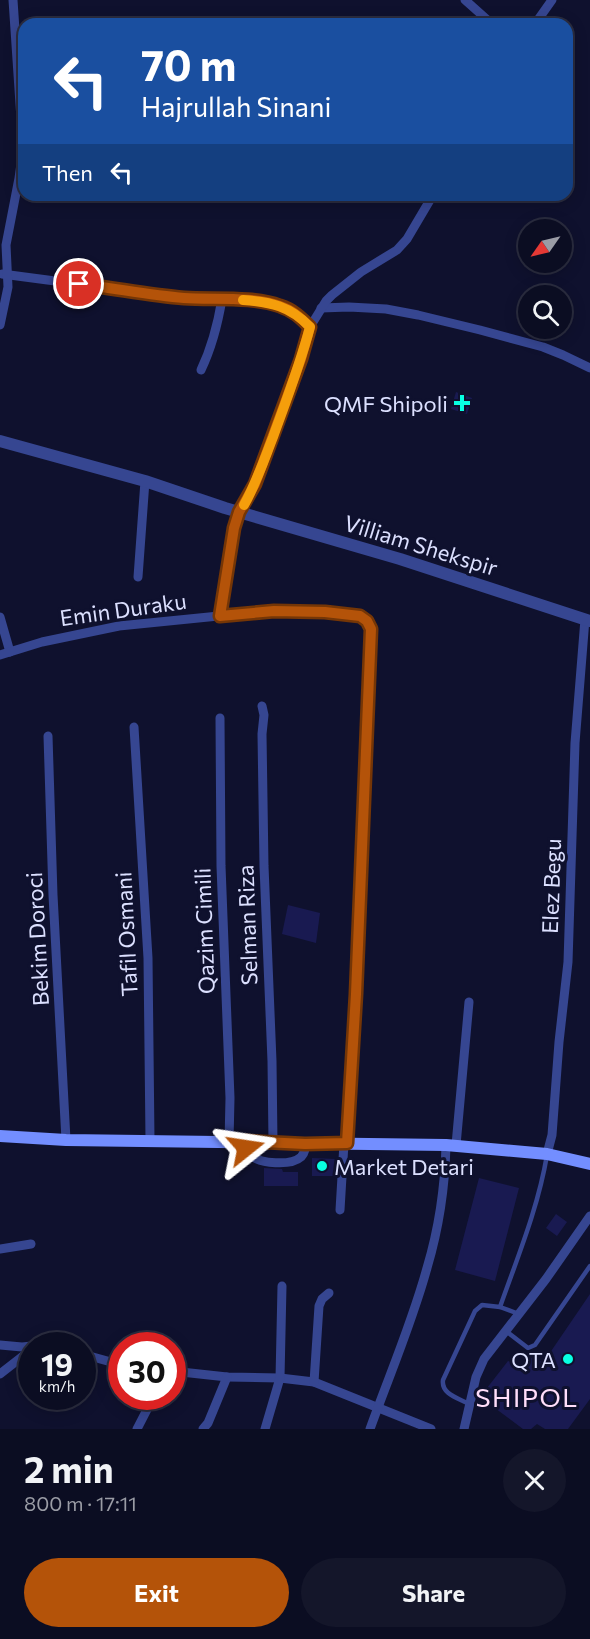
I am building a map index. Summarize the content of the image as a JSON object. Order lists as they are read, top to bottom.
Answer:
{
  "streets": {
    "street": [
      "Villiam Shekspir",
      "Emin Duraku",
      "Elez Begu",
      "Selman Riza",
      "Qazim Cimili",
      "Tafil Osmani",
      "Bekim Doroci"
    ]
  },
  "crossings": [
    ["Villiam Shekspir", "Emin Duraku"],
    ["Villiam Shekspir", "Elez Begu"]
  ],
  "districts": ["SHIPOL"],
  "places": {
    "health": ["QMF Shipoli"],
    "other": ["Market Detari", "QTA"]
  },
  "north": "bottom left",
  "page": {
    "turn": ["70 m", "Hajrullah Sinani"],
    "then": "Then",
    "speed": "19 km/h",
    "limit": "30",
    "heading": ["2 min", "800 m · 17:11"],
    "buttons": ["Exit", "Share"]
  }
}
